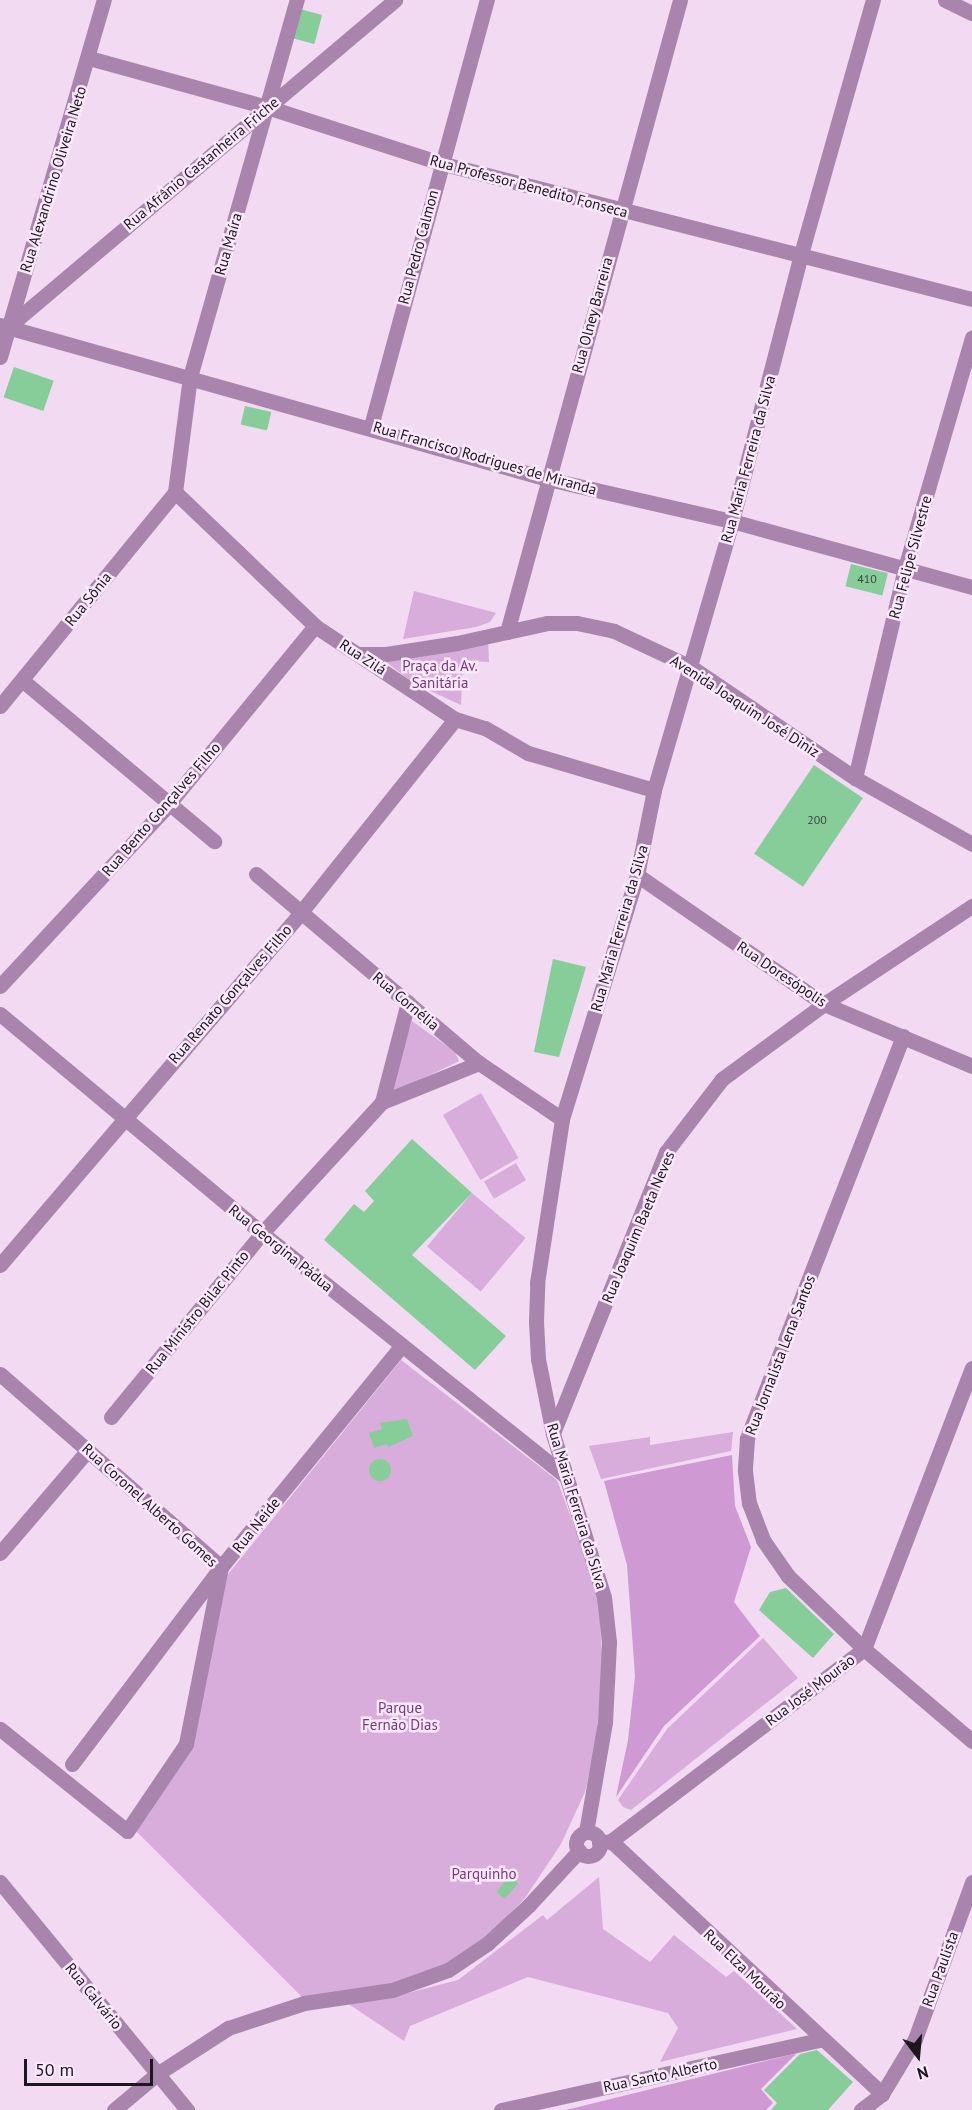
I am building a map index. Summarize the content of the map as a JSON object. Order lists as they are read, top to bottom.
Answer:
{
  "streets": {
    "street": [
      "Rua Afrânio Castanheira Friche",
      "Rua Alexandrino Oliveira Neto",
      "Rua Professor Benedito Fonseca",
      "Rua Maíra",
      "Rua Pedro Calmon",
      "Rua Olney Barreira",
      "Rua Francisco Rodrigues de Miranda",
      "Rua Maria Ferreira da Silva",
      "Rua Felipe Silvestre",
      "Rua Sônia",
      "Rua Zilá",
      "Avenida Joaquim José Diniz",
      "Rua Bento Gonçalves Filho",
      "Rua Doresópolis",
      "Rua Renato Gonçalves Filho",
      "Rua Cornélia",
      "Rua Joaquim Baeta Neves",
      "Rua Georgina Pádua",
      "Rua Ministro Bilac Pinto",
      "Rua Jornalista Lena Santos",
      "Rua Coronel Alberto Gomes",
      "Rua Neide",
      "Rua José Mourão",
      "Rua Elza Mourão",
      "Rua Paulista",
      "Rua Calvário",
      "Rua Santo Alberto"
    ]
  },
  "crossings": [
    ["Rua Afrânio Castanheira Friche", "Rua Alexandrino Oliveira Neto"],
    ["Rua Afrânio Castanheira Friche", "Rua Professor Benedito Fonseca"],
    ["Rua Afrânio Castanheira Friche", "Rua Maíra"],
    ["Rua Afrânio Castanheira Friche", "Rua Francisco Rodrigues de Miranda"],
    ["Rua Alexandrino Oliveira Neto", "Rua Professor Benedito Fonseca"],
    ["Rua Alexandrino Oliveira Neto", "Rua Francisco Rodrigues de Miranda"],
    ["Rua Professor Benedito Fonseca", "Rua Maíra"],
    ["Rua Professor Benedito Fonseca", "Rua Pedro Calmon"],
    ["Rua Professor Benedito Fonseca", "Rua Olney Barreira"],
    ["Rua Professor Benedito Fonseca", "Rua Maria Ferreira da Silva"],
    ["Rua Maíra", "Rua Francisco Rodrigues de Miranda"],
    ["Rua Maíra", "Rua Sônia"],
    ["Rua Maíra", "Rua Zilá"],
    ["Rua Pedro Calmon", "Rua Francisco Rodrigues de Miranda"],
    ["Rua Olney Barreira", "Rua Francisco Rodrigues de Miranda"],
    ["Rua Olney Barreira", "Avenida Joaquim José Diniz"],
    ["Rua Francisco Rodrigues de Miranda", "Rua Maria Ferreira da Silva"],
    ["Rua Francisco Rodrigues de Miranda", "Rua Felipe Silvestre"],
    ["Rua Maria Ferreira da Silva", "Rua Zilá"],
    ["Rua Maria Ferreira da Silva", "Avenida Joaquim José Diniz"],
    ["Rua Maria Ferreira da Silva", "Rua Doresópolis"],
    ["Rua Maria Ferreira da Silva", "Rua Cornélia"],
    ["Rua Maria Ferreira da Silva", "Rua Joaquim Baeta Neves"],
    ["Rua Maria Ferreira da Silva", "Rua Georgina Pádua"],
    ["Rua Maria Ferreira da Silva", "Rua José Mourão"],
    ["Rua Maria Ferreira da Silva", "Rua Elza Mourão"],
    ["Rua Felipe Silvestre", "Avenida Joaquim José Diniz"],
    ["Rua Sônia", "Rua Zilá"],
    ["Rua Zilá", "Avenida Joaquim José Diniz"],
    ["Rua Zilá", "Rua Bento Gonçalves Filho"],
    ["Rua Zilá", "Rua Renato Gonçalves Filho"],
    ["Rua Doresópolis", "Rua Joaquim Baeta Neves"],
    ["Rua Doresópolis", "Rua Jornalista Lena Santos"],
    ["Rua Renato Gonçalves Filho", "Rua Cornélia"],
    ["Rua Renato Gonçalves Filho", "Rua Georgina Pádua"],
    ["Rua Cornélia", "Rua Ministro Bilac Pinto"],
    ["Rua Georgina Pádua", "Rua Ministro Bilac Pinto"],
    ["Rua Georgina Pádua", "Rua Neide"],
    ["Rua Jornalista Lena Santos", "Rua José Mourão"],
    ["Rua Coronel Alberto Gomes", "Rua Neide"],
    ["Rua José Mourão", "Rua Elza Mourão"],
    ["Rua Elza Mourão", "Rua Paulista"],
    ["Rua Elza Mourão", "Rua Santo Alberto"]
  ],
  "parks": ["Praça da Av. Sanitária", "Parque Fernão Dias", "Parquinho"],
  "house_numbers": ["410", "200"],
  "scale_bar": "50 m",
  "north": "bottom"
}
